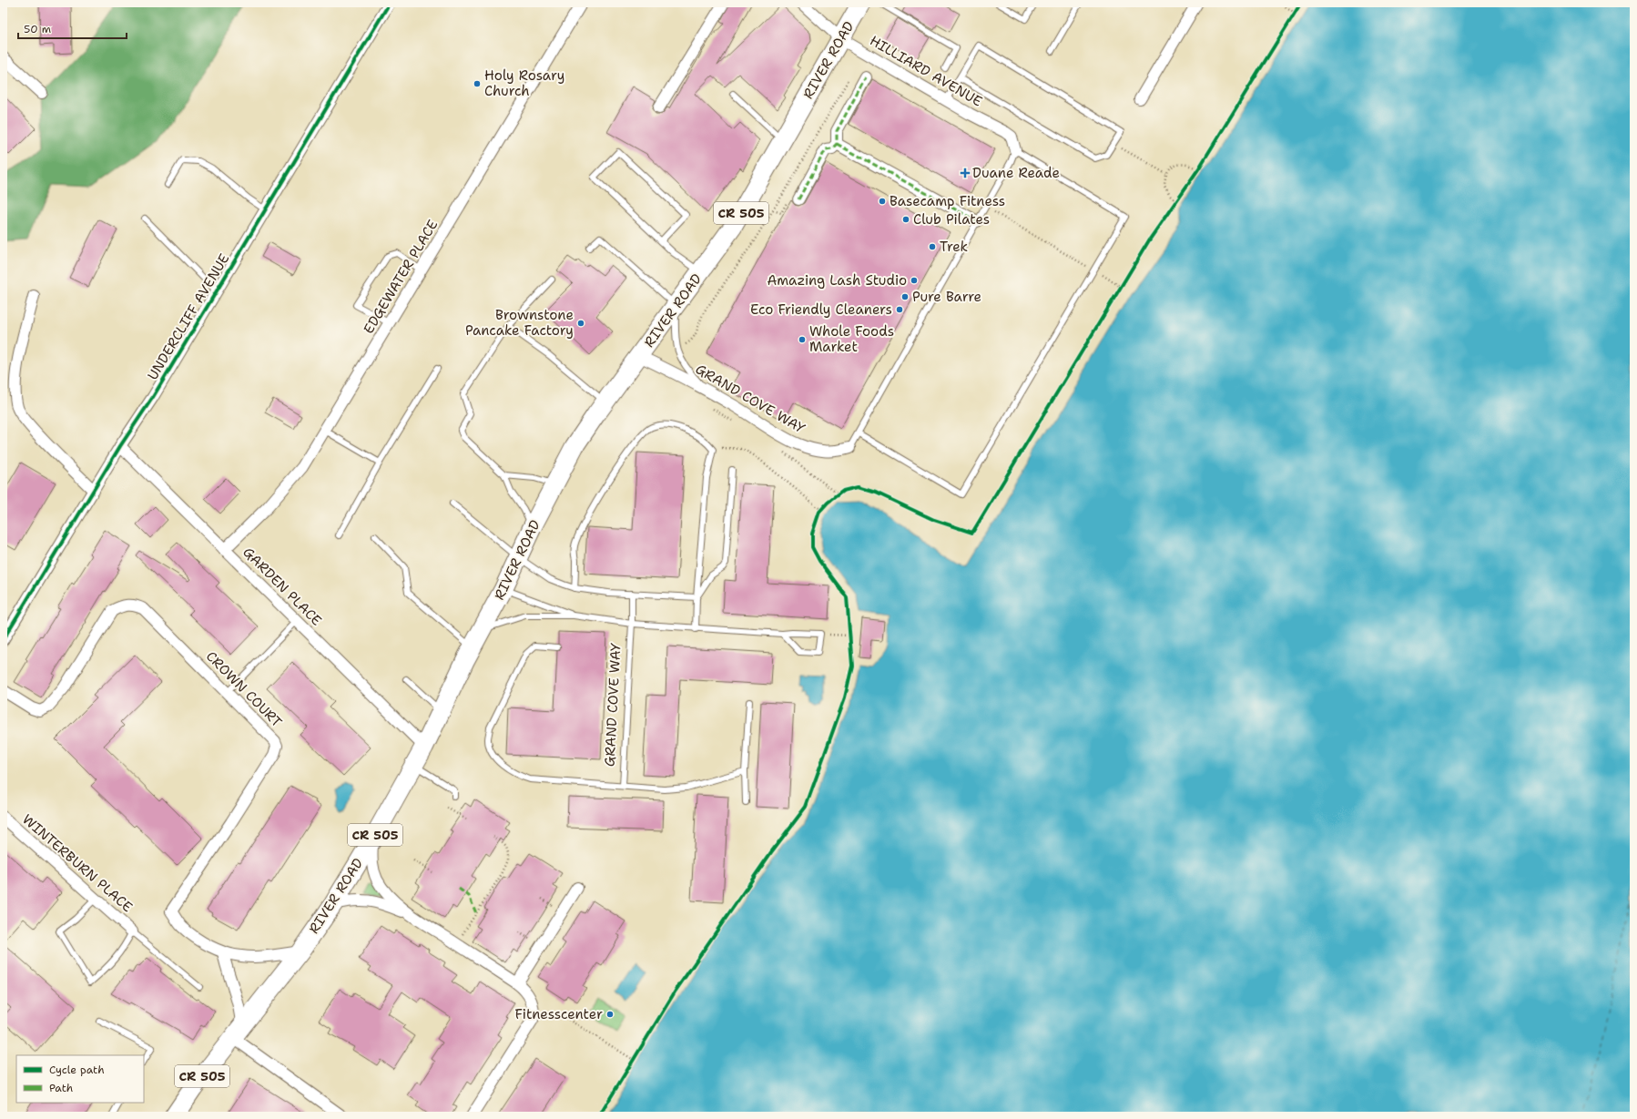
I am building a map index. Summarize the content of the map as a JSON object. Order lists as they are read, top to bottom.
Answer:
{
  "streets": {
    "main road": ["RIVER ROAD", "CR 505"],
    "street": [
      "HILLIARD AVENUE",
      "EDGEWATER PLACE",
      "UNDERCLIFF AVENUE",
      "GRAND COVE WAY",
      "GARDEN PLACE",
      "CROWN COURT",
      "WINTERBURN PLACE"
    ]
  },
  "crossings": [
    ["RIVER ROAD", "HILLIARD AVENUE"],
    ["RIVER ROAD", "GRAND COVE WAY"],
    ["RIVER ROAD", "GARDEN PLACE"],
    ["RIVER ROAD", "CROWN COURT"],
    ["EDGEWATER PLACE", "GARDEN PLACE"],
    ["UNDERCLIFF AVENUE", "GARDEN PLACE"]
  ],
  "places": {
    "other": [
      "Holy Rosary Church",
      "Basecamp Fitness",
      "Club Pilates",
      "Trek",
      "Amazing Lash Studio",
      "Pure Barre",
      "Eco Friendly Cleaners",
      "Brownstone Pancake Factory",
      "Whole Foods Market",
      "Fitnesscenter"
    ],
    "health": ["Duane Reade"]
  },
  "legend": ["Cycle path", "Path"],
  "scale_bar": "50 m"
}
